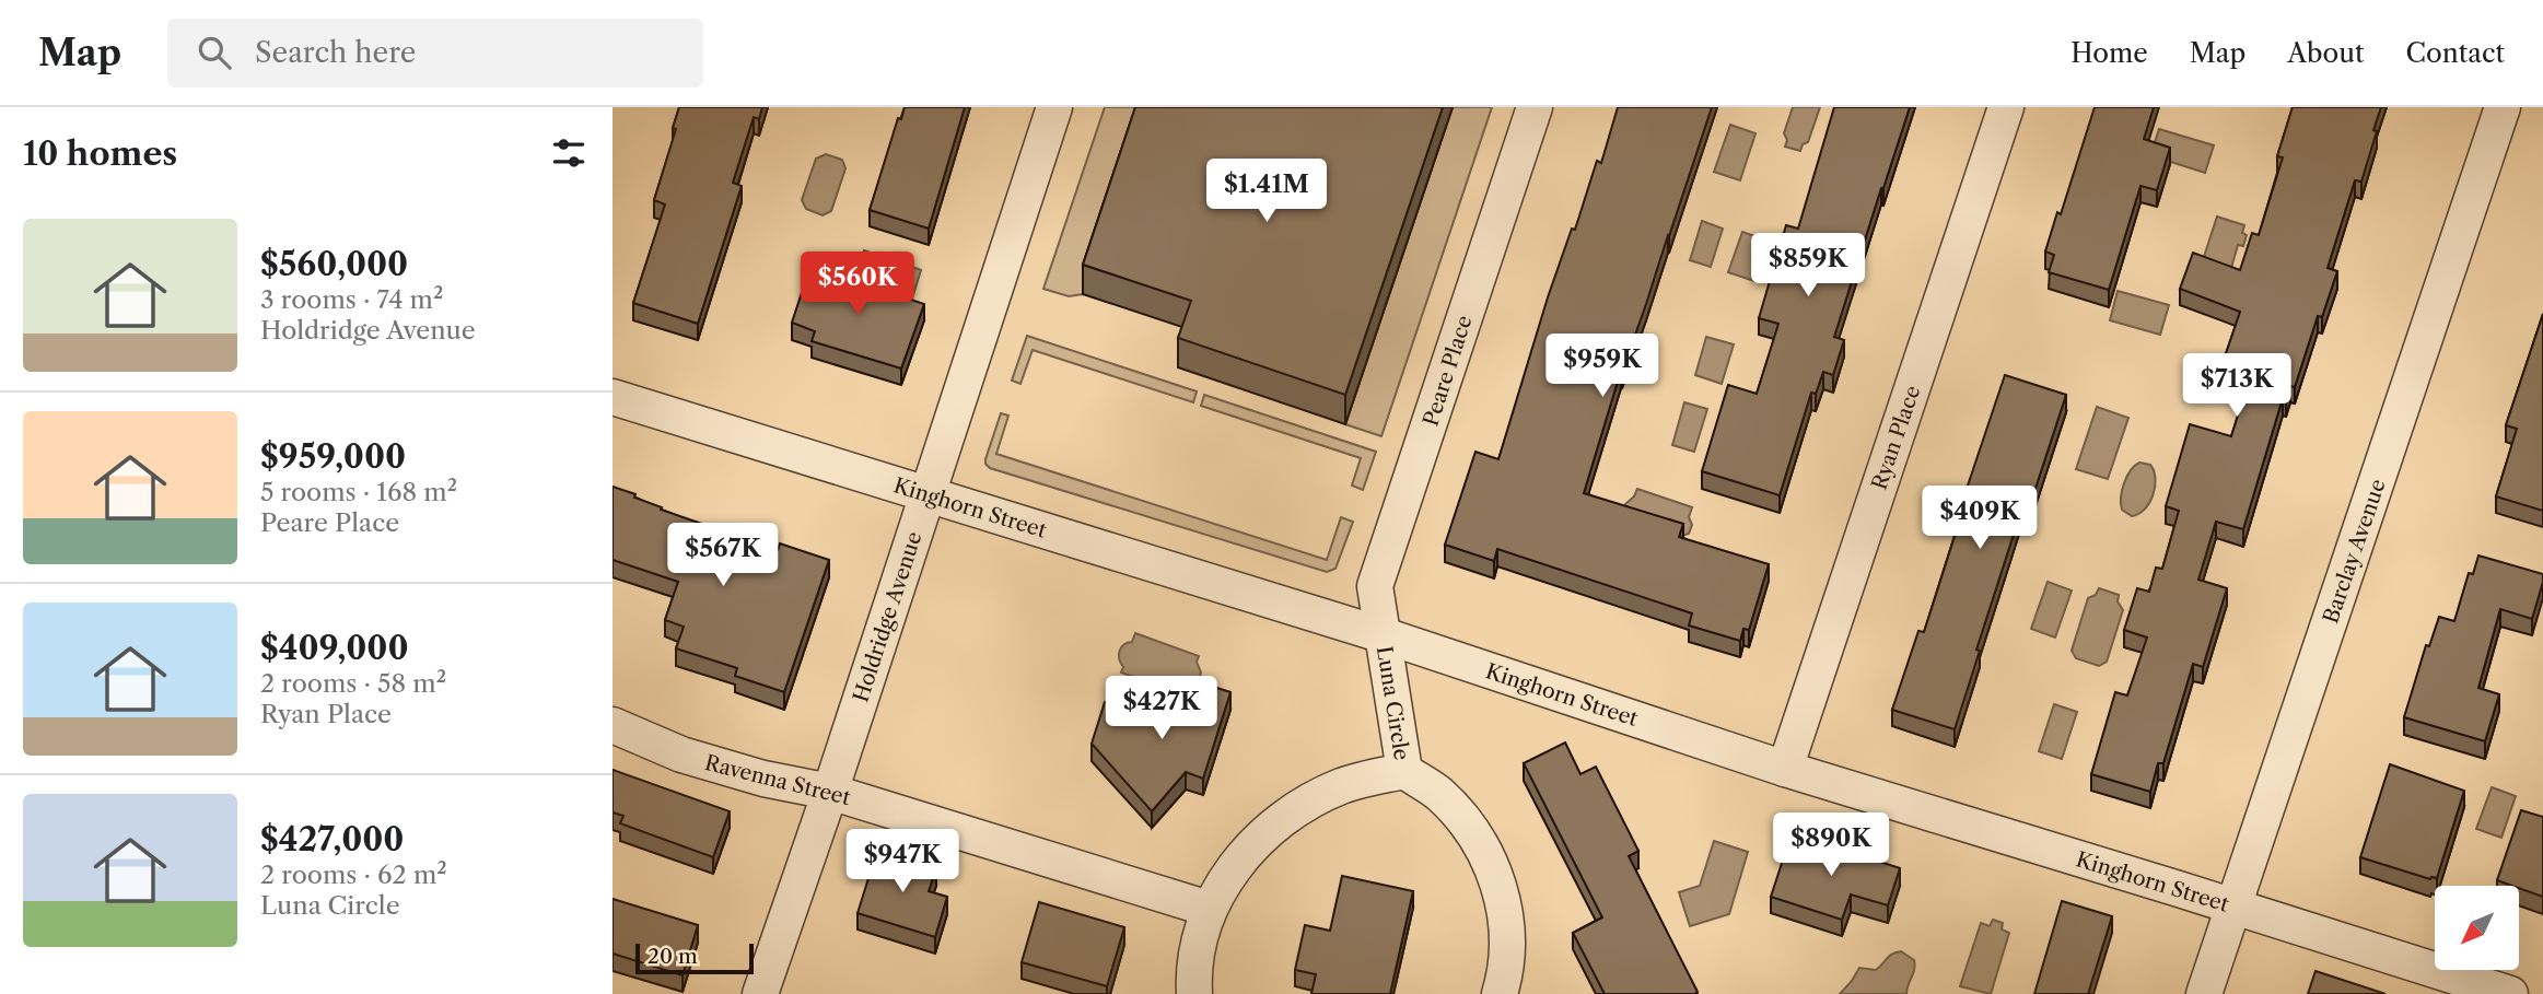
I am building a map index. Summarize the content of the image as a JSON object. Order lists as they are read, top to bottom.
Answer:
{
  "streets": {
    "street": [
      "Peare Place",
      "Ryan Place",
      "Kinghorn Street",
      "Barclay Avenue",
      "Holdridge Avenue",
      "Luna Circle",
      "Ravenna Street"
    ]
  },
  "crossings": [
    ["Peare Place", "Kinghorn Street"],
    ["Peare Place", "Luna Circle"],
    ["Ryan Place", "Kinghorn Street"],
    ["Kinghorn Street", "Barclay Avenue"],
    ["Kinghorn Street", "Holdridge Avenue"],
    ["Kinghorn Street", "Luna Circle"],
    ["Holdridge Avenue", "Ravenna Street"],
    ["Luna Circle", "Ravenna Street"]
  ],
  "scale_bar": "20 m",
  "north": "bottom left",
  "page": {
    "header": "Map",
    "search": "Search here",
    "nav": [
      "Home",
      "Map",
      "About",
      "Contact"
    ],
    "heading": "10 homes",
    "price": [
      "$1.41M",
      "$859K",
      "$560K",
      "$959K",
      "$713K",
      "$409K",
      "$567K",
      "$427K",
      "$890K",
      "$947K"
    ],
    "list": [
      {
        "name": "$560,000",
        "note": "3 rooms · 74 m² · Holdridge Avenue"
      },
      {
        "name": "$959,000",
        "note": "5 rooms · 168 m² · Peare Place"
      },
      {
        "name": "$409,000",
        "note": "2 rooms · 58 m² · Ryan Place"
      },
      {
        "name": "$427,000",
        "note": "2 rooms · 62 m² · Luna Circle"
      }
    ],
    "scale": "20 m"
  }
}
